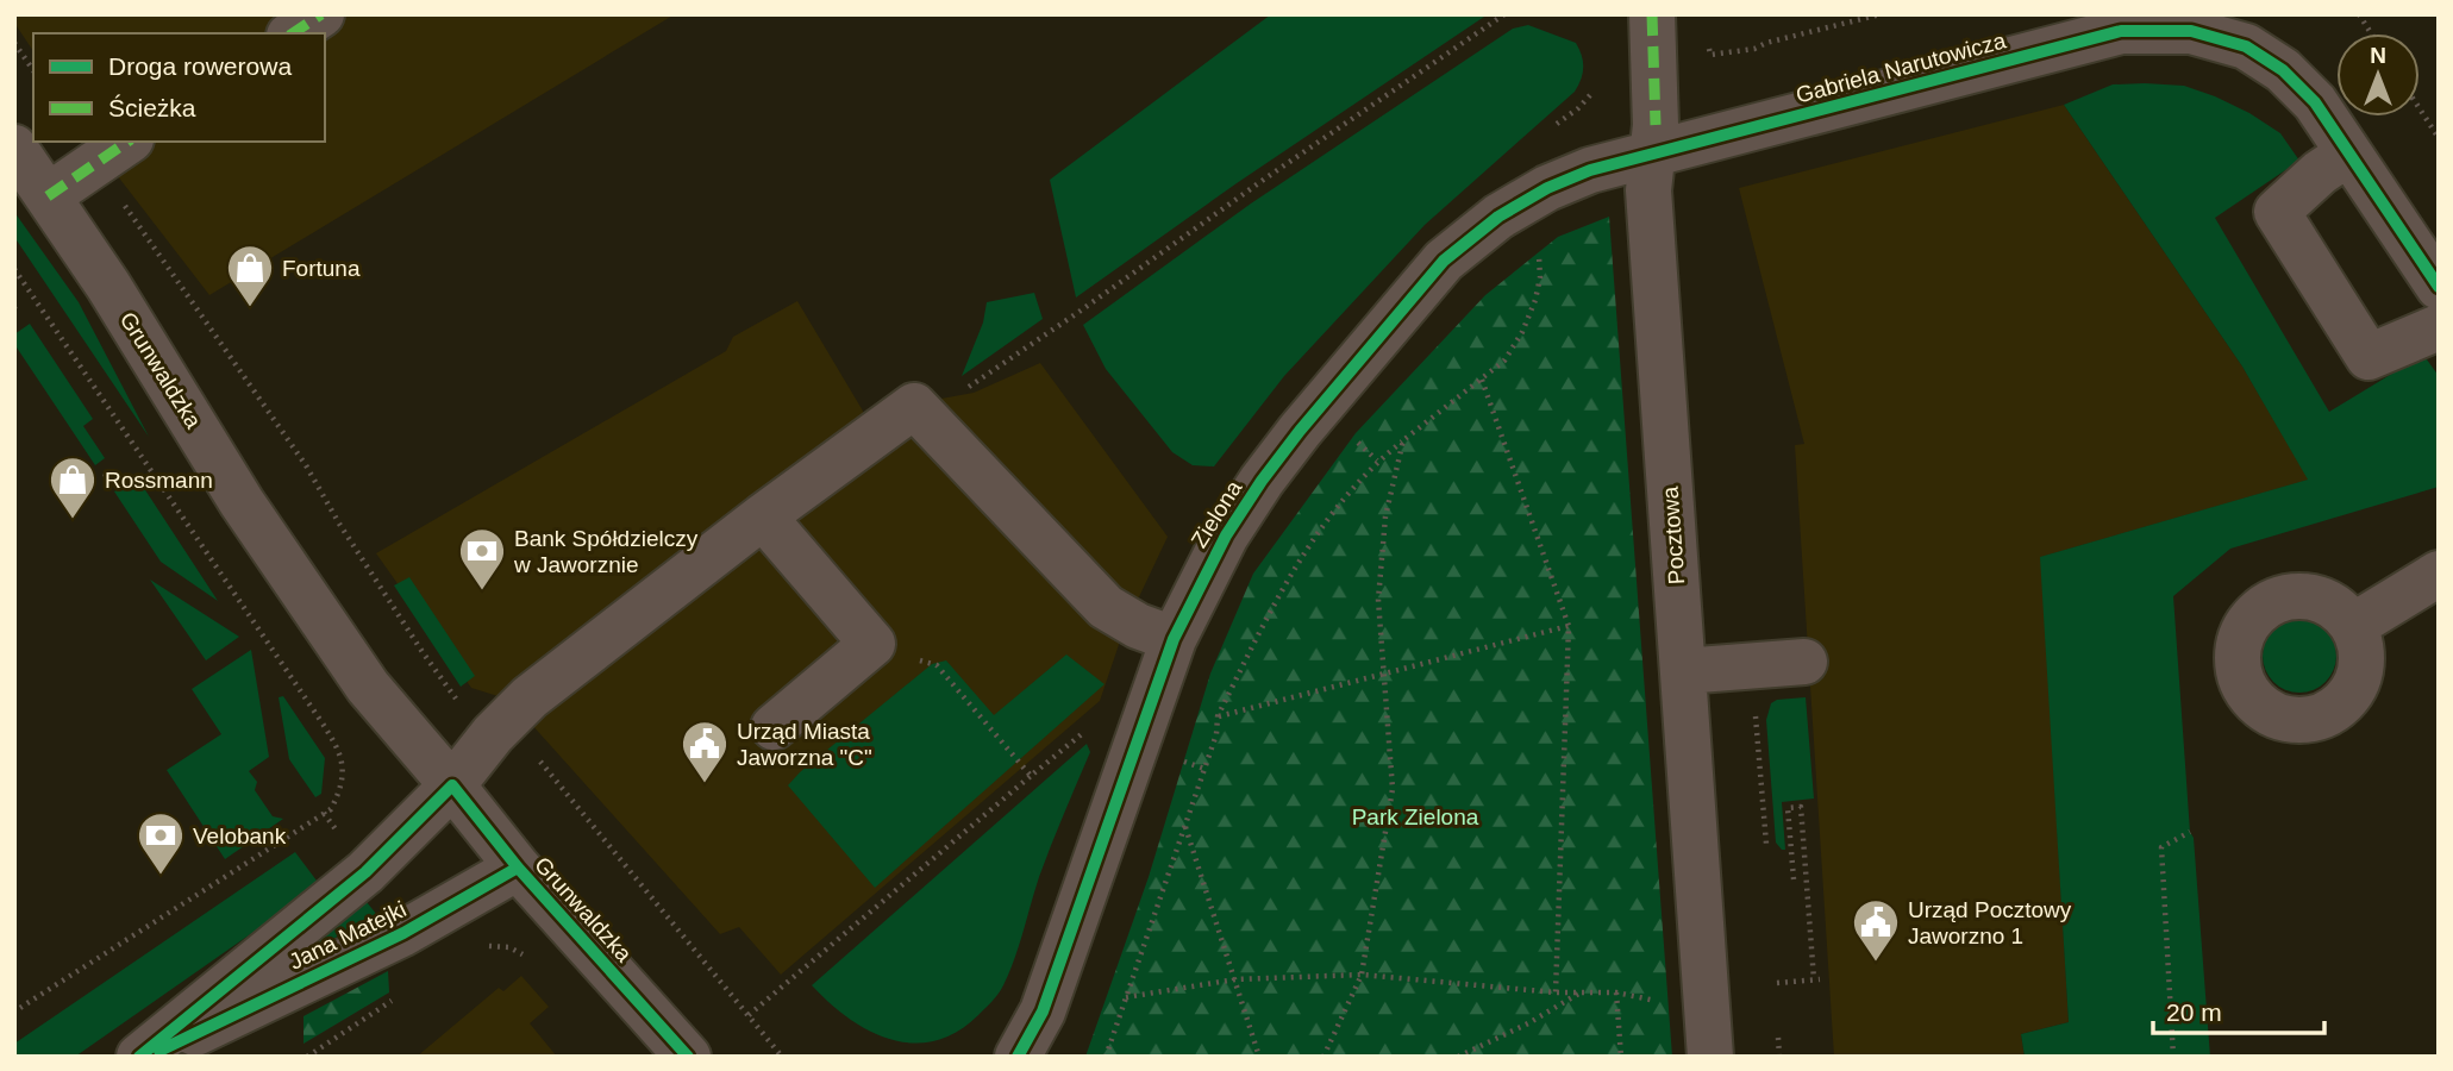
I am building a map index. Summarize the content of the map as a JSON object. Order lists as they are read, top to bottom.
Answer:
{
  "streets": {
    "street": [
      "Gabriela Narutowicza",
      "Grunwaldzka",
      "Zielona",
      "Pocztowa",
      "Jana Matejki"
    ]
  },
  "crossings": [
    ["Gabriela Narutowicza", "Zielona"],
    ["Gabriela Narutowicza", "Pocztowa"],
    ["Grunwaldzka", "Jana Matejki"],
    ["Zielona", "Pocztowa"]
  ],
  "parks": ["Park Zielona"],
  "places": {
    "shop": ["Fortuna", "Rossmann"],
    "bank": ["Bank Spółdzielczy w Jaworznie", "Velobank"],
    "public building": ["Urząd Miasta Jaworzna \"C\"", "Urząd Pocztowy Jaworzno 1"]
  },
  "legend": ["Droga rowerowa", "Ścieżka"],
  "scale_bar": "20 m",
  "north": "top"
}
